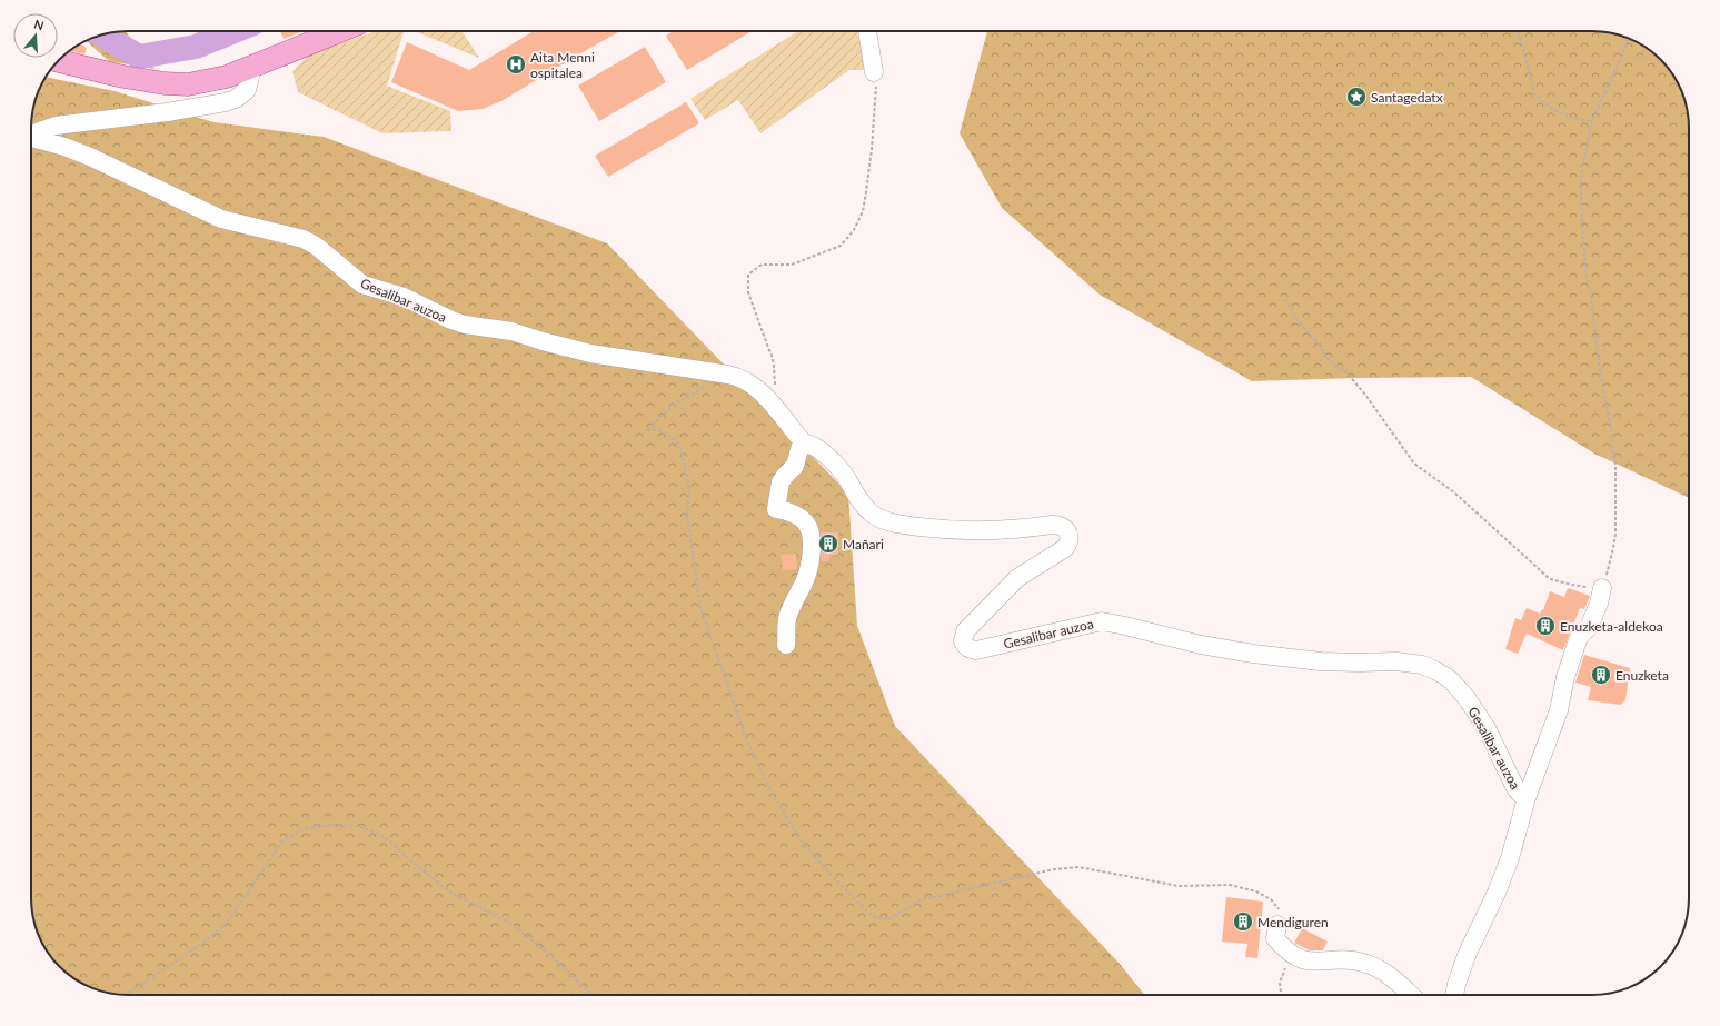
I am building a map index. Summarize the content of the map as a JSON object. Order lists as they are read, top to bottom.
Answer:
{
  "streets": {
    "street": ["Gesalibar auzoa"]
  },
  "places": {
    "hospital": ["Aita Menni ospitalea"],
    "place": ["Santagedatx"],
    "building": [
      "Mañari",
      "Enuzketa-aldekoa",
      "Enuzketa",
      "Mendiguren"
    ]
  },
  "north": "top"
}
